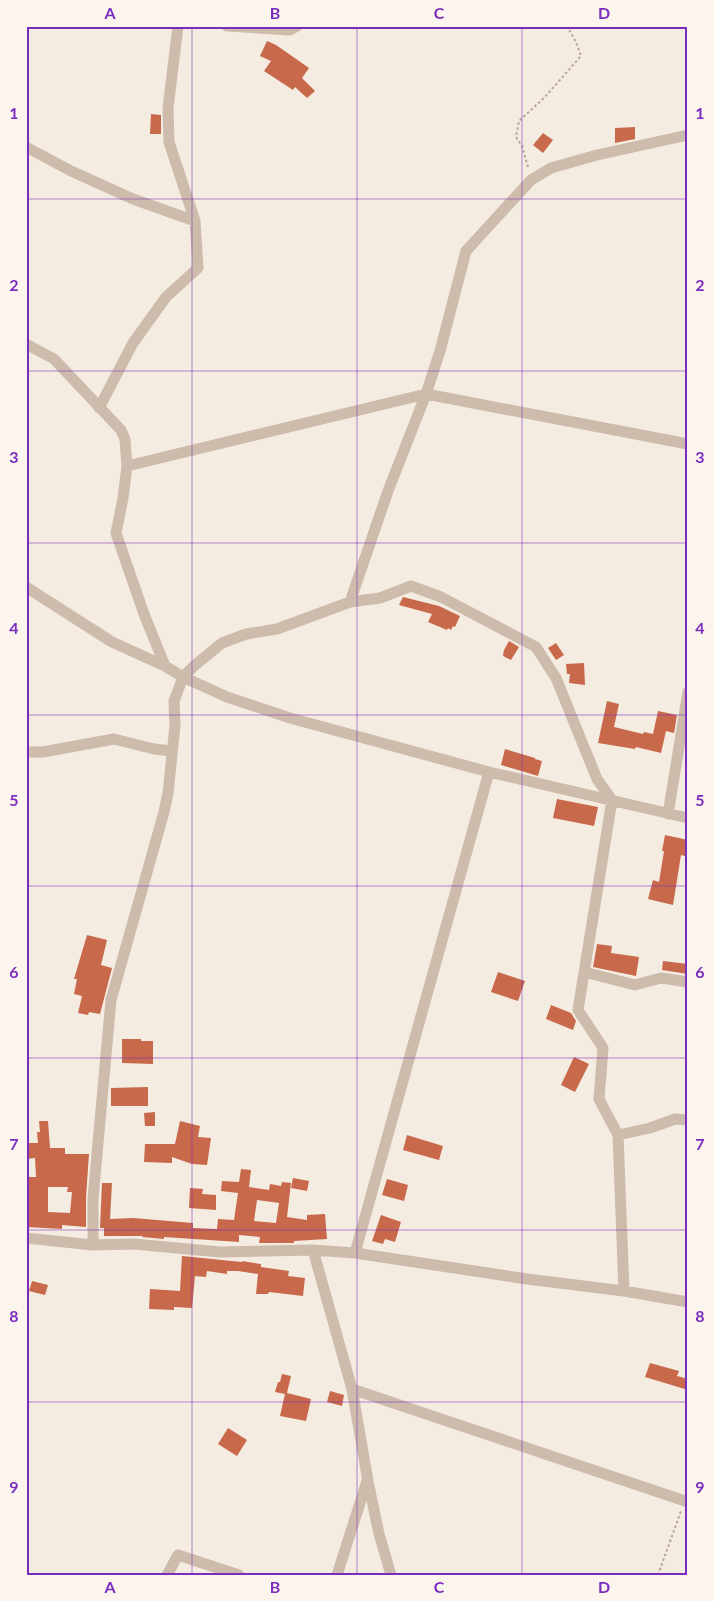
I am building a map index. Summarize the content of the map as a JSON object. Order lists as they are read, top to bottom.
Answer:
{
  "grid": {
    "columns": [
      "A",
      "B",
      "C",
      "D"
    ],
    "rows": [
      "1",
      "2",
      "3",
      "4",
      "5",
      "6",
      "7",
      "8",
      "9"
    ]
  }
}
